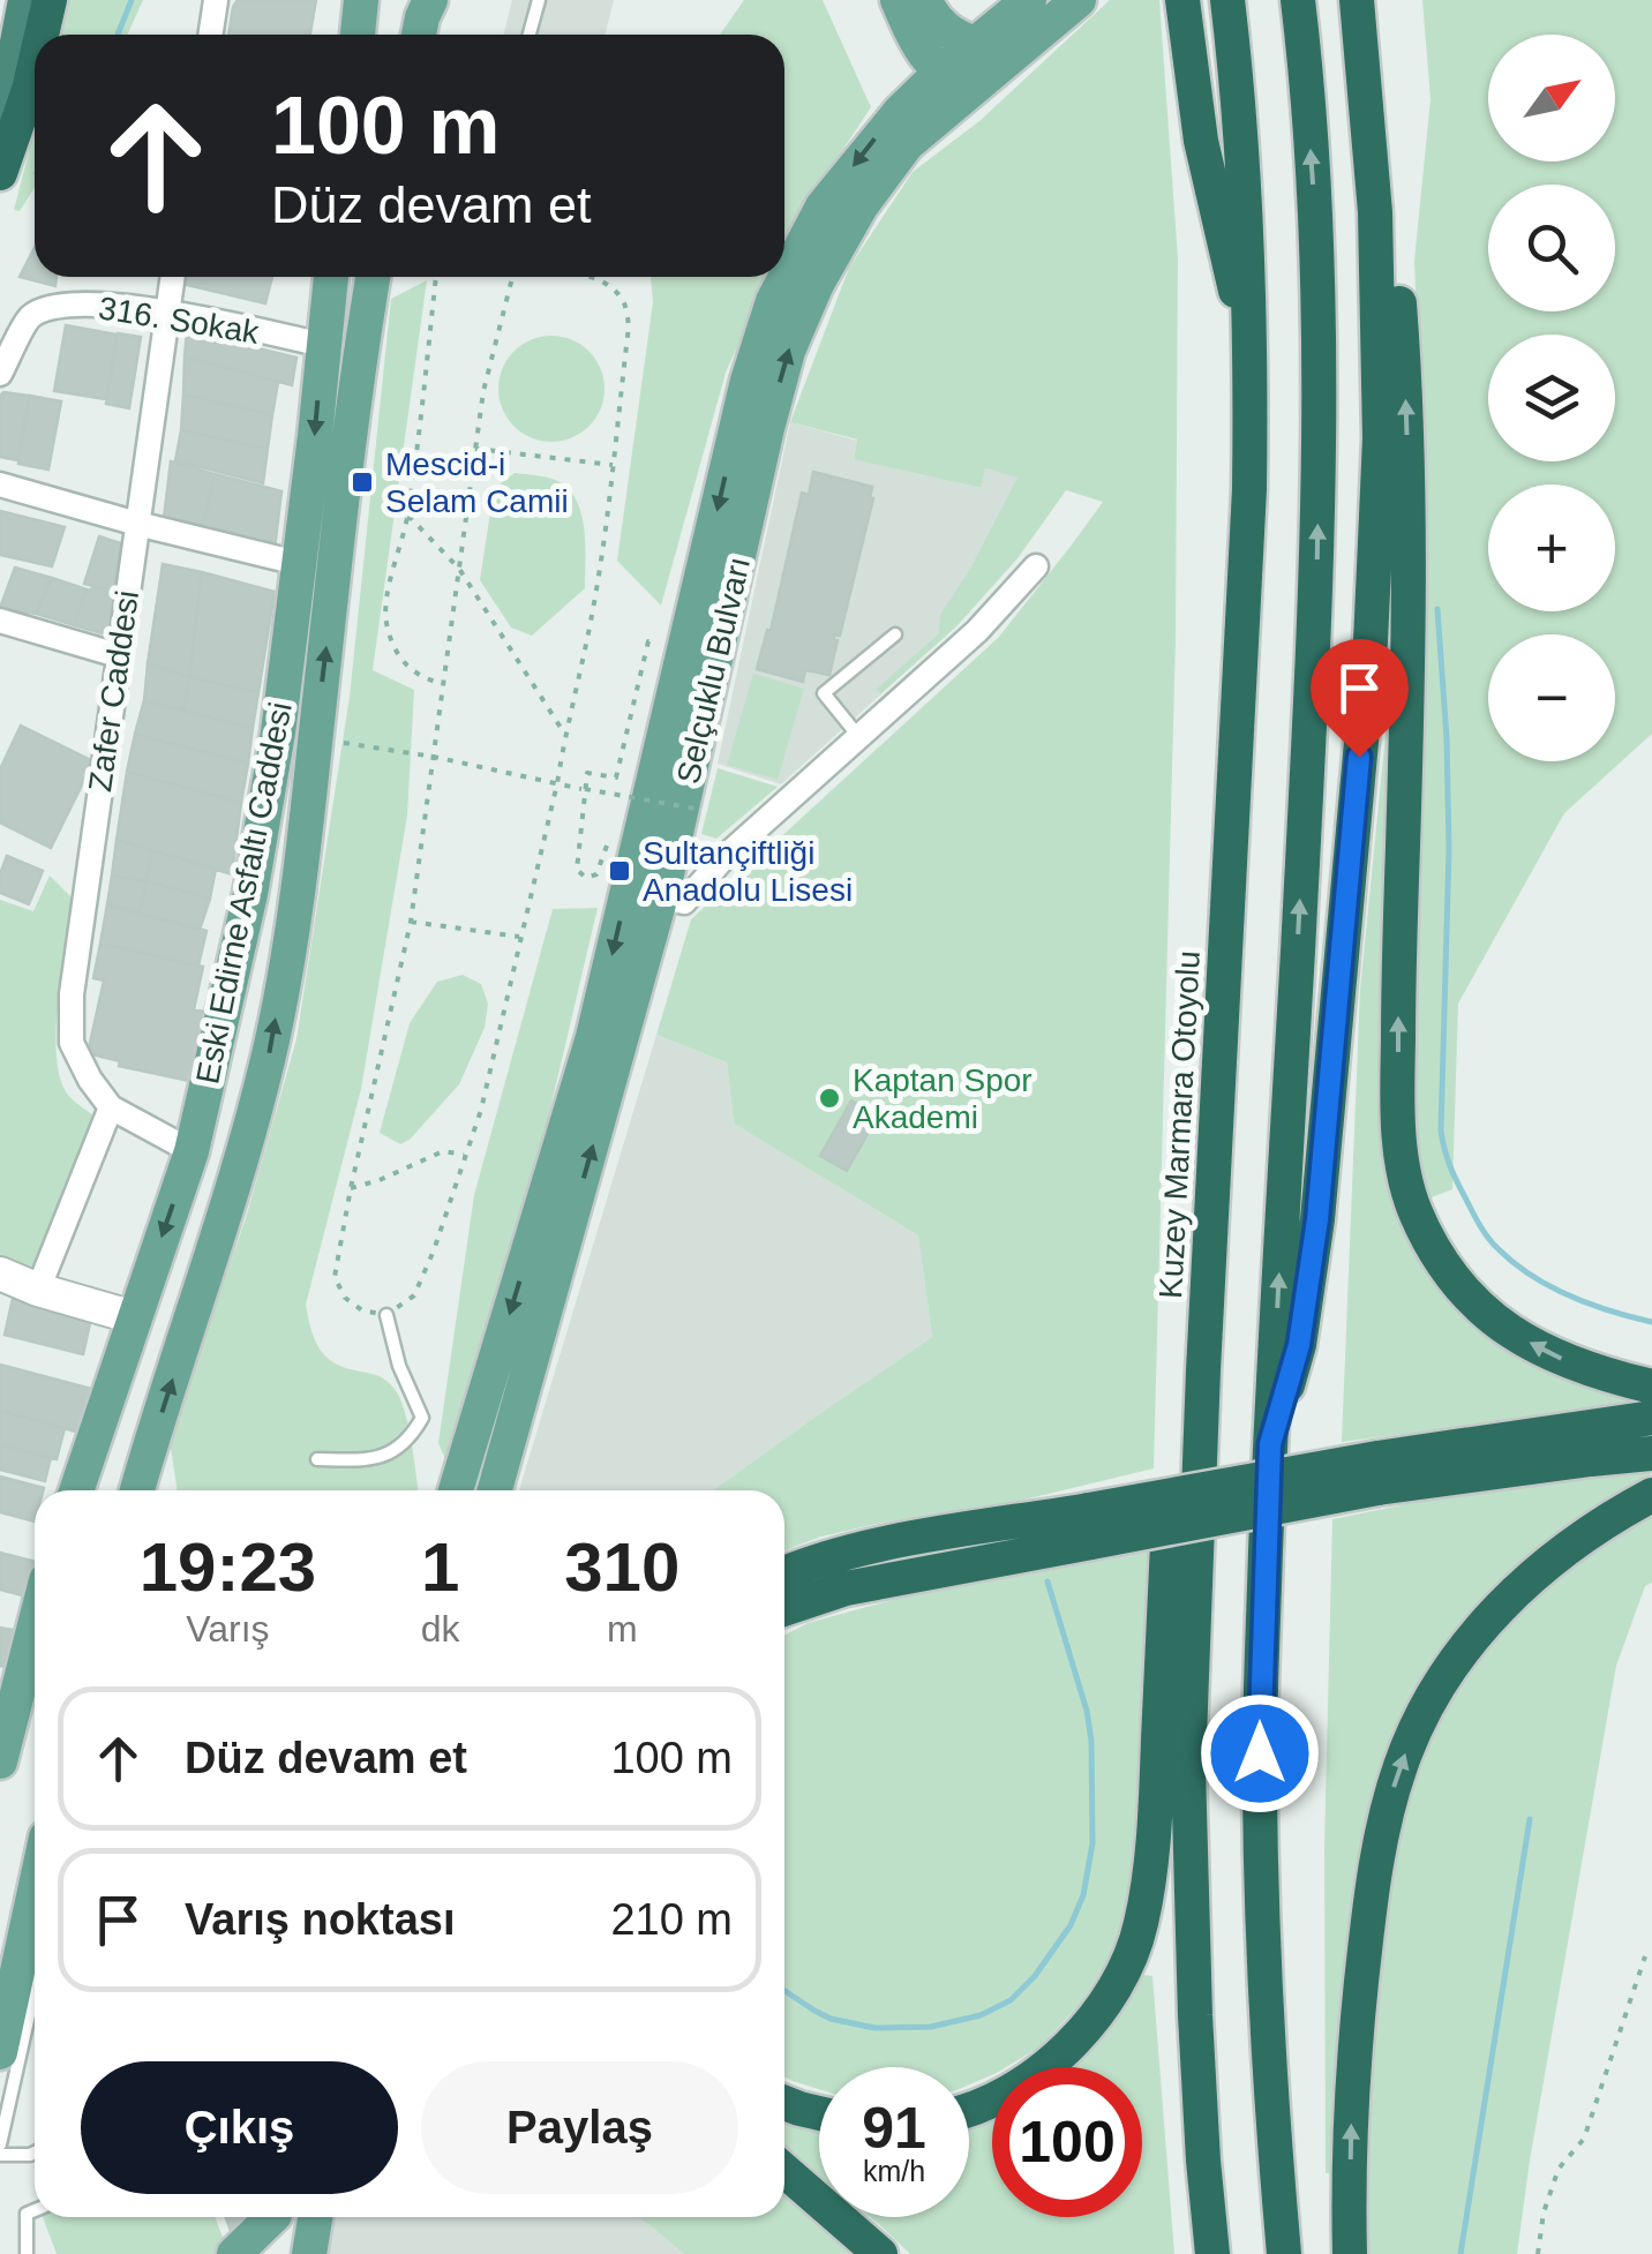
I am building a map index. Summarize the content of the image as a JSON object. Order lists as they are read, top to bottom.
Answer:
{
  "streets": {
    "highway": ["Kuzey Marmara Otoyolu"],
    "main road": ["Selçuklu Bulvarı", "Eski Edirne Asfaltı Caddesi"],
    "street": ["316. Sokak", "Zafer Caddesi"]
  },
  "crossings": [
    ["316. Sokak", "Zafer Caddesi"],
    ["316. Sokak", "Eski Edirne Asfaltı Caddesi"],
    ["Zafer Caddesi", "Eski Edirne Asfaltı Caddesi"]
  ],
  "places": {
    "transit": ["Mescid-i Selam Camii", "Sultançiftliği Anadolu Lisesi"],
    "other": ["Kaptan Spor Akademi"]
  },
  "north": "top right",
  "page": {
    "map_buttons": ["+", "−"],
    "turn": ["100 m", "Düz devam et"],
    "eta": [
      "19:23",
      "Varış",
      "1",
      "dk",
      "310",
      "m"
    ],
    "list": [
      {
        "name": "Düz devam et",
        "value": "100 m"
      },
      {
        "name": "Varış noktası",
        "value": "210 m"
      }
    ],
    "buttons": ["Çıkış", "Paylaş"],
    "speed": "91 km/h",
    "limit": "100"
  }
}
